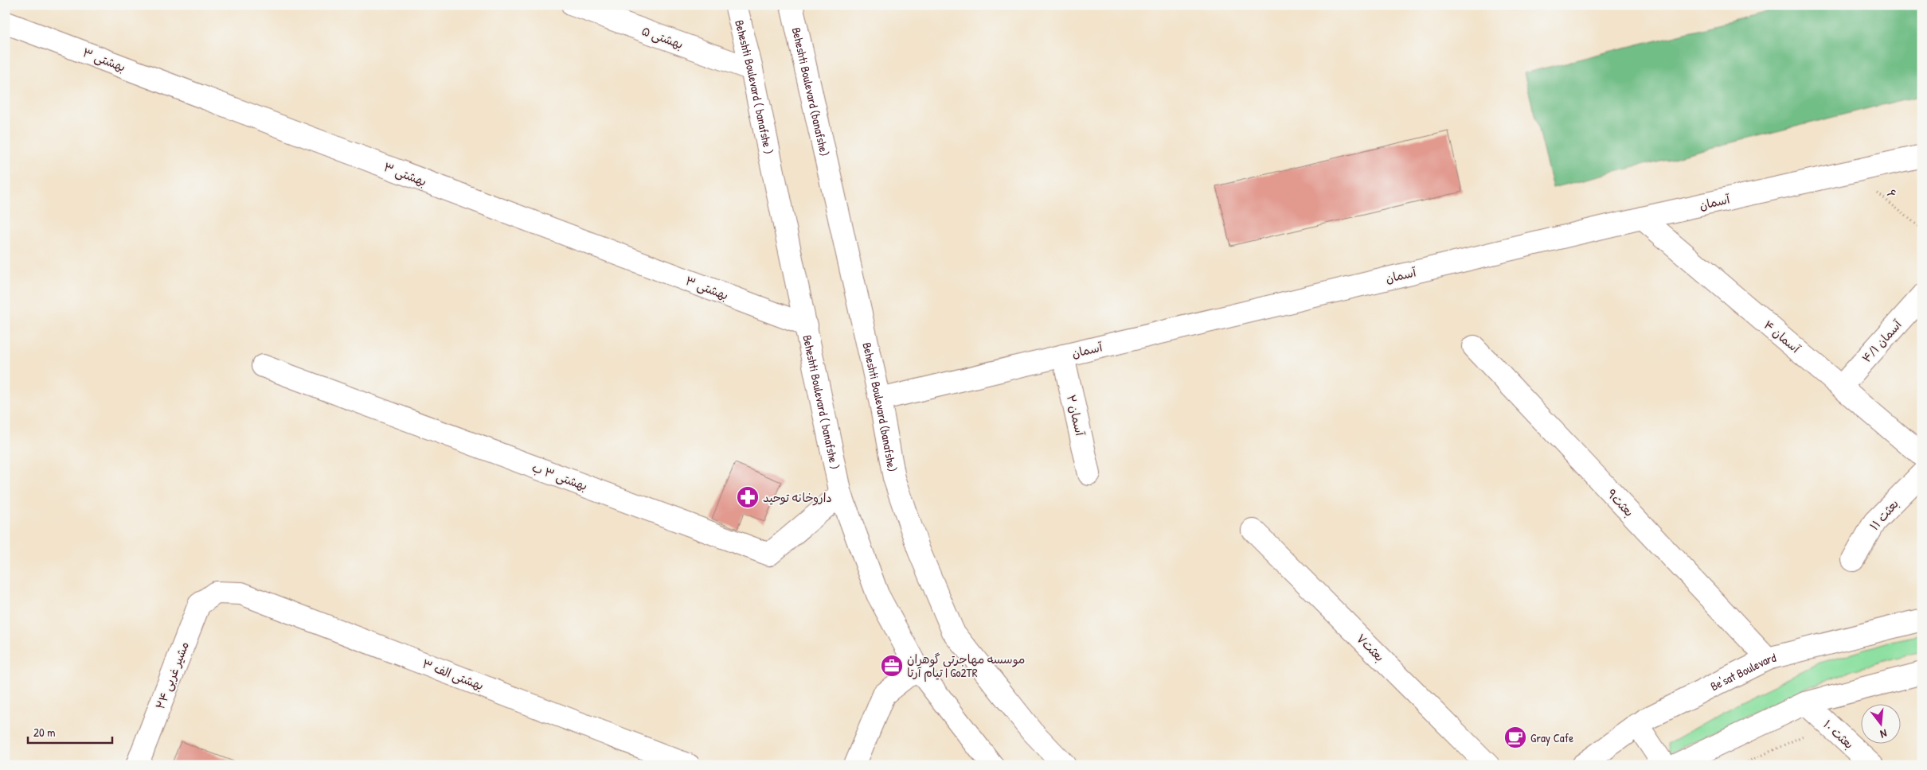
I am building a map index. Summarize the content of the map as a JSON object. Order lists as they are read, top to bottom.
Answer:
{
  "streets": {
    "street": [
      "بهشتی ۵",
      "بهشتی ۳",
      "Beheshti Boulevard ( banafshe )",
      "Beheshti Boulevard (banafshe)",
      "آسمان",
      "۴ آسمان",
      "۴/۱ آسمان",
      "۲ آسمان",
      "بهشتی ۳ ب",
      "بعثت۹",
      "۱۱ بعثت",
      "بعثت۷",
      "Be'sat Boulevard",
      "بهشتی الف ۳",
      "مشیر غربی ۲۴",
      "۱۰ بعثت"
    ],
    "path": ["۶"]
  },
  "crossings": [
    ["بهشتی ۵", "Beheshti Boulevard ( banafshe )"],
    ["بهشتی ۳", "Beheshti Boulevard ( banafshe )"],
    ["Beheshti Boulevard ( banafshe )", "بهشتی ۳ ب"],
    ["Beheshti Boulevard (banafshe)", "آسمان"],
    ["۶", "آسمان"],
    ["آسمان", "۴ آسمان"],
    ["آسمان", "۲ آسمان"],
    ["۴ آسمان", "۴/۱ آسمان"],
    ["بعثت۹", "Be'sat Boulevard"],
    ["بهشتی الف ۳", "مشیر غربی ۲۴"]
  ],
  "places": {
    "pharmacy": ["داروخانه توحید"],
    "office": ["موسسه مهاجرتی گوهران تیام آرتا | Go2TR"],
    "cafe": ["Gray Cafe"]
  },
  "scale_bar": "20 m",
  "north": "bottom"
}
